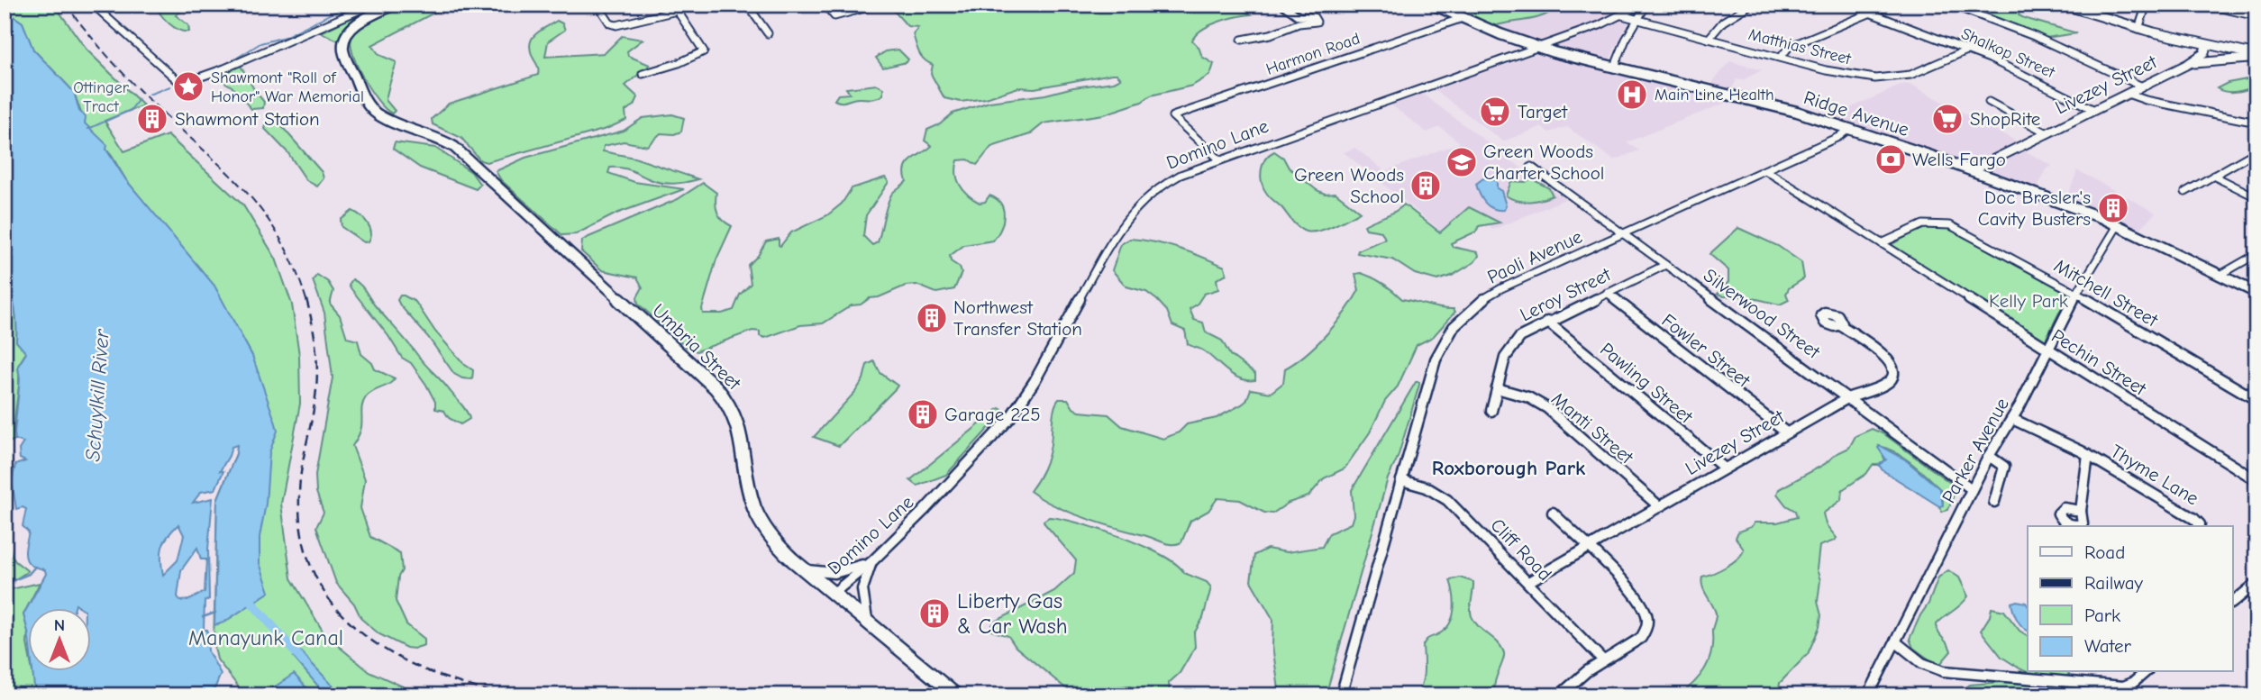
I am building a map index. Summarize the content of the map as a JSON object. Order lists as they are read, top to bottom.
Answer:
{
  "streets": {
    "main road": ["Ridge Avenue", "Umbria Street"],
    "street": [
      "Matthias Street",
      "Shalkop Street",
      "Harmon Road",
      "Livezey Street",
      "Domino Lane",
      "Paoli Avenue",
      "Mitchell Street",
      "Leroy Street",
      "Silverwood Street",
      "Fowler Street",
      "Pechin Street",
      "Pawling Street",
      "Manti Street",
      "Parker Avenue",
      "Thyme Lane",
      "Cliff Road"
    ]
  },
  "crossings": [
    ["Matthias Street", "Shalkop Street"],
    ["Matthias Street", "Domino Lane"],
    ["Shalkop Street", "Livezey Street"],
    ["Harmon Road", "Ridge Avenue"],
    ["Harmon Road", "Domino Lane"],
    ["Livezey Street", "Ridge Avenue"],
    ["Livezey Street", "Silverwood Street"],
    ["Livezey Street", "Fowler Street"],
    ["Livezey Street", "Pawling Street"],
    ["Livezey Street", "Manti Street"],
    ["Livezey Street", "Cliff Road"],
    ["Ridge Avenue", "Domino Lane"],
    ["Ridge Avenue", "Paoli Avenue"],
    ["Ridge Avenue", "Parker Avenue"],
    ["Domino Lane", "Umbria Street"],
    ["Paoli Avenue", "Silverwood Street"],
    ["Paoli Avenue", "Pechin Street"],
    ["Paoli Avenue", "Cliff Road"],
    ["Mitchell Street", "Pechin Street"],
    ["Mitchell Street", "Parker Avenue"],
    ["Leroy Street", "Silverwood Street"],
    ["Leroy Street", "Fowler Street"],
    ["Leroy Street", "Pawling Street"],
    ["Leroy Street", "Manti Street"],
    ["Silverwood Street", "Parker Avenue"],
    ["Pechin Street", "Parker Avenue"],
    ["Parker Avenue", "Thyme Lane"]
  ],
  "districts": ["Roxborough Park"],
  "water": ["Schuylkill River"],
  "parks": ["Ottinger Tract", "Kelly Park", "Manayunk Canal"],
  "places": {
    "place": ["Shawmont \"Roll of Honor\" War Memorial"],
    "hospital": ["Main Line Health"],
    "supermarket": ["Target", "ShopRite"],
    "building": [
      "Shawmont Station",
      "Green Woods School",
      "Doc Bresler's Cavity Busters",
      "Northwest Transfer Station",
      "Garage 225",
      "Liberty Gas & Car Wash"
    ],
    "bank": ["Wells Fargo"],
    "school or university": ["Green Woods Charter School"]
  },
  "legend": [
    "Road",
    "Railway",
    "Park",
    "Water"
  ],
  "north": "top"
}
